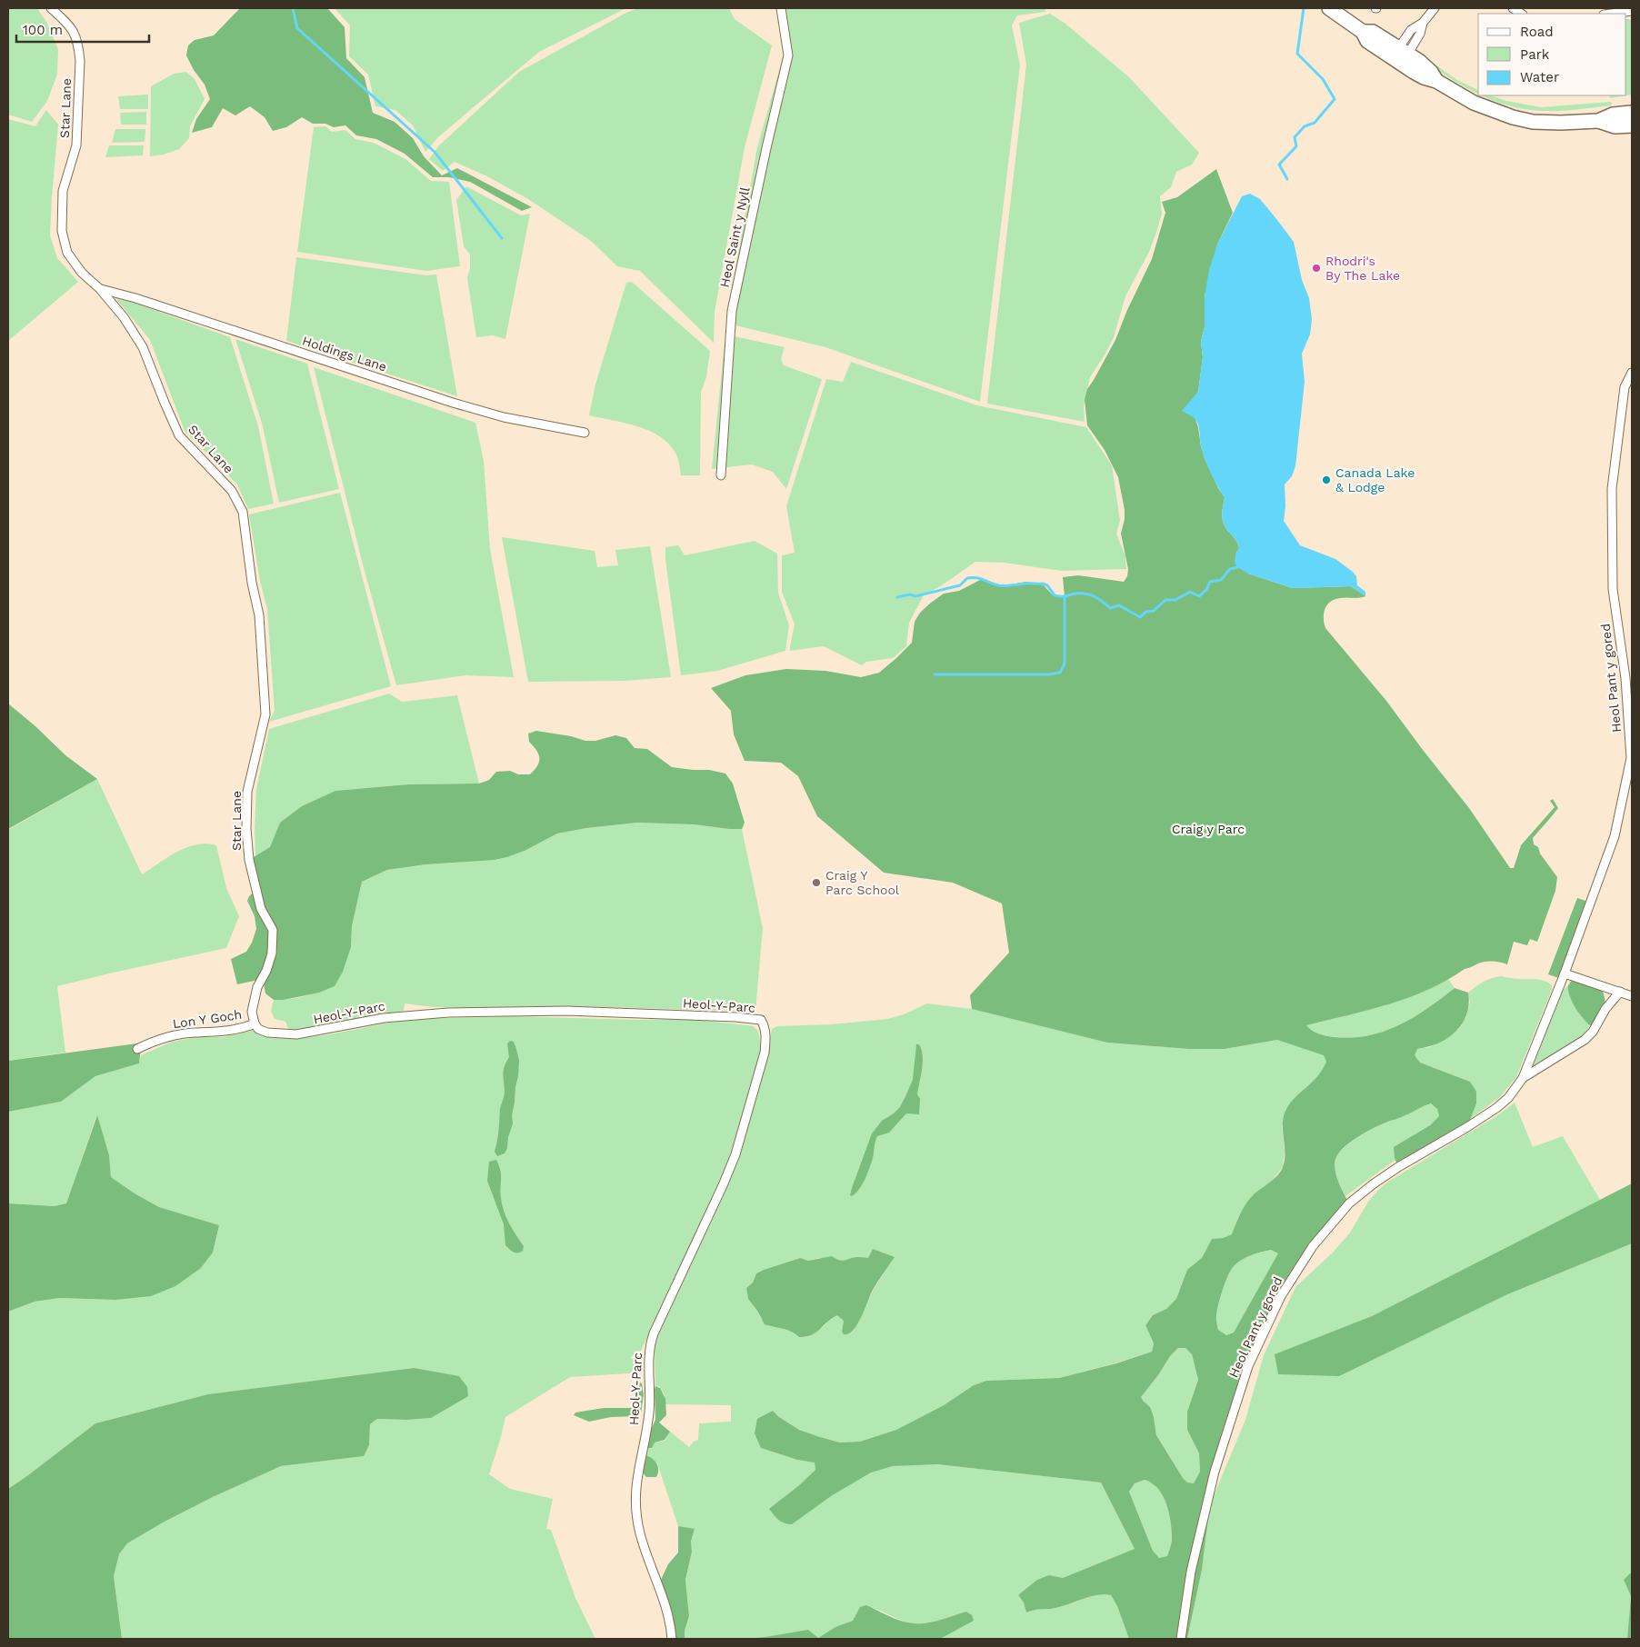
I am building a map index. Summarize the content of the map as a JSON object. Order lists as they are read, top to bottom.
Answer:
{
  "streets": {
    "street": [
      "Star Lane",
      "Heol Saint y Nyll",
      "Holdings Lane",
      "Heol Pant y gored",
      "Heol-Y-Parc",
      "Lon Y Goch"
    ]
  },
  "crossings": [
    ["Star Lane", "Holdings Lane"],
    ["Star Lane", "Heol-Y-Parc"],
    ["Star Lane", "Lon Y Goch"],
    ["Heol-Y-Parc", "Lon Y Goch"]
  ],
  "parks": ["Craig y Parc"],
  "places": ["Rhodri's By The Lake", "Canada Lake & Lodge", "Craig Y Parc School"],
  "legend": ["Road", "Park", "Water"],
  "scale_bar": "100 m"
}
